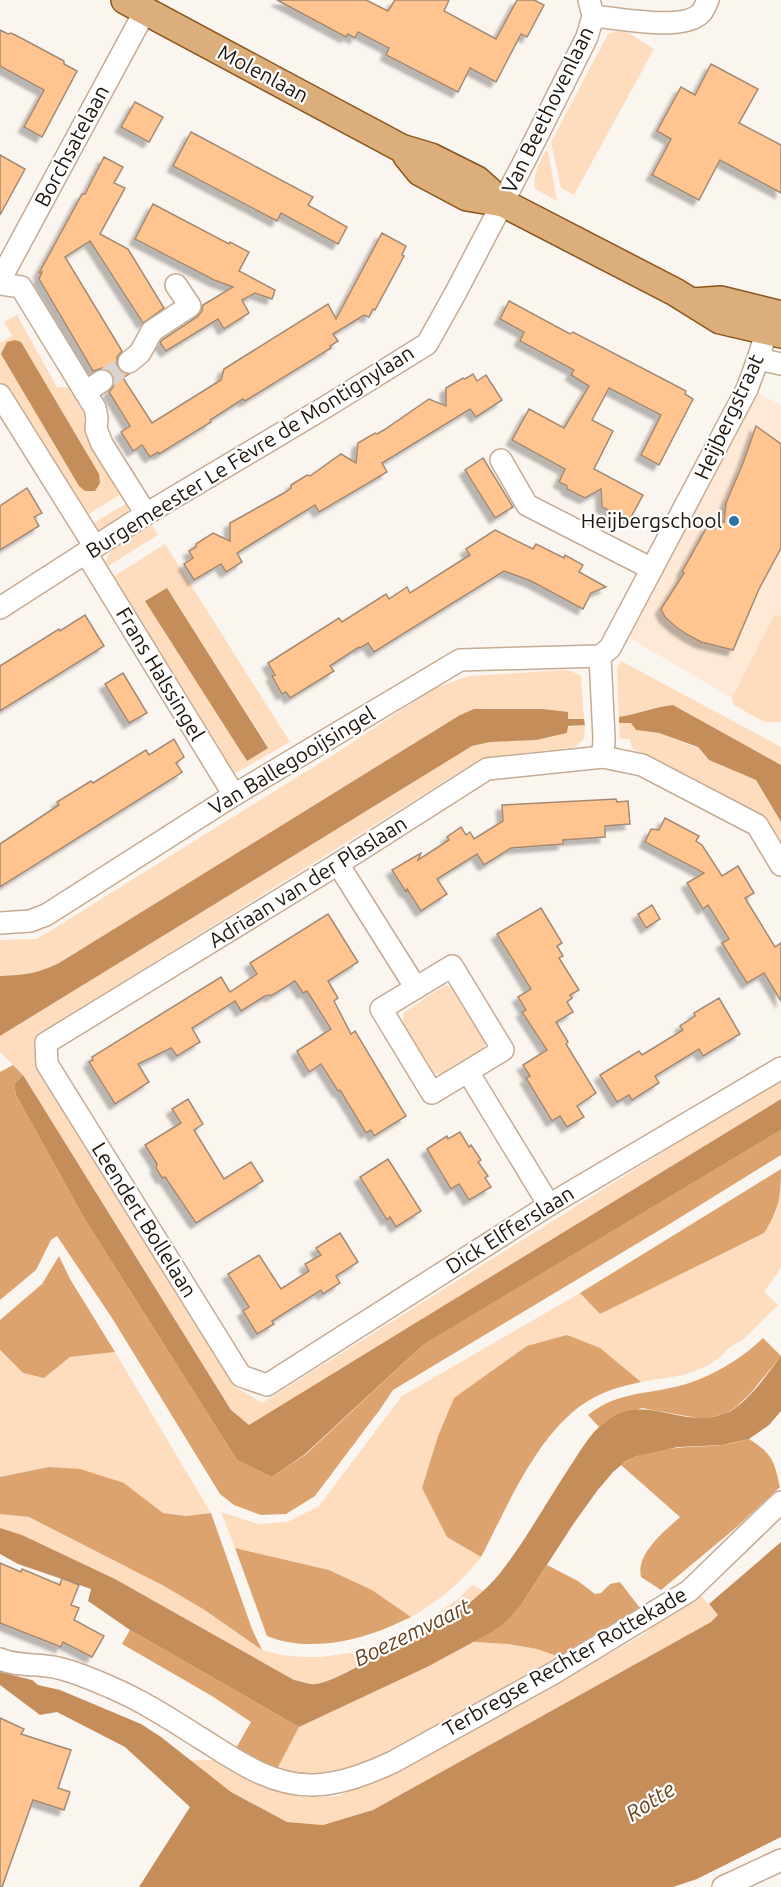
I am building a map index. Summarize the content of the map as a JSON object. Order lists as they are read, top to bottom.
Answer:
{
  "streets": {
    "main road": ["Molenlaan"],
    "street": [
      "Van Beethovenlaan",
      "Borchsatelaan",
      "Heijbergstraat",
      "Burgemeester Le Fèvre de Montignylaan",
      "Frans Halssingel",
      "Van Ballegooijsingel",
      "Adriaan van der Plaslaan",
      "Leendert Bollelaan",
      "Dick Elfferslaan",
      "Terbregse Rechter Rottekade"
    ]
  },
  "crossings": [
    ["Molenlaan", "Van Beethovenlaan"],
    ["Molenlaan", "Borchsatelaan"],
    ["Molenlaan", "Heijbergstraat"],
    ["Molenlaan", "Burgemeester Le Fèvre de Montignylaan"],
    ["Van Beethovenlaan", "Burgemeester Le Fèvre de Montignylaan"],
    ["Burgemeester Le Fèvre de Montignylaan", "Frans Halssingel"],
    ["Frans Halssingel", "Van Ballegooijsingel"],
    ["Adriaan van der Plaslaan", "Leendert Bollelaan"],
    ["Leendert Bollelaan", "Dick Elfferslaan"]
  ],
  "water": ["Boezemvaart", "Rotte"],
  "places": ["Heijbergschool"]
}
